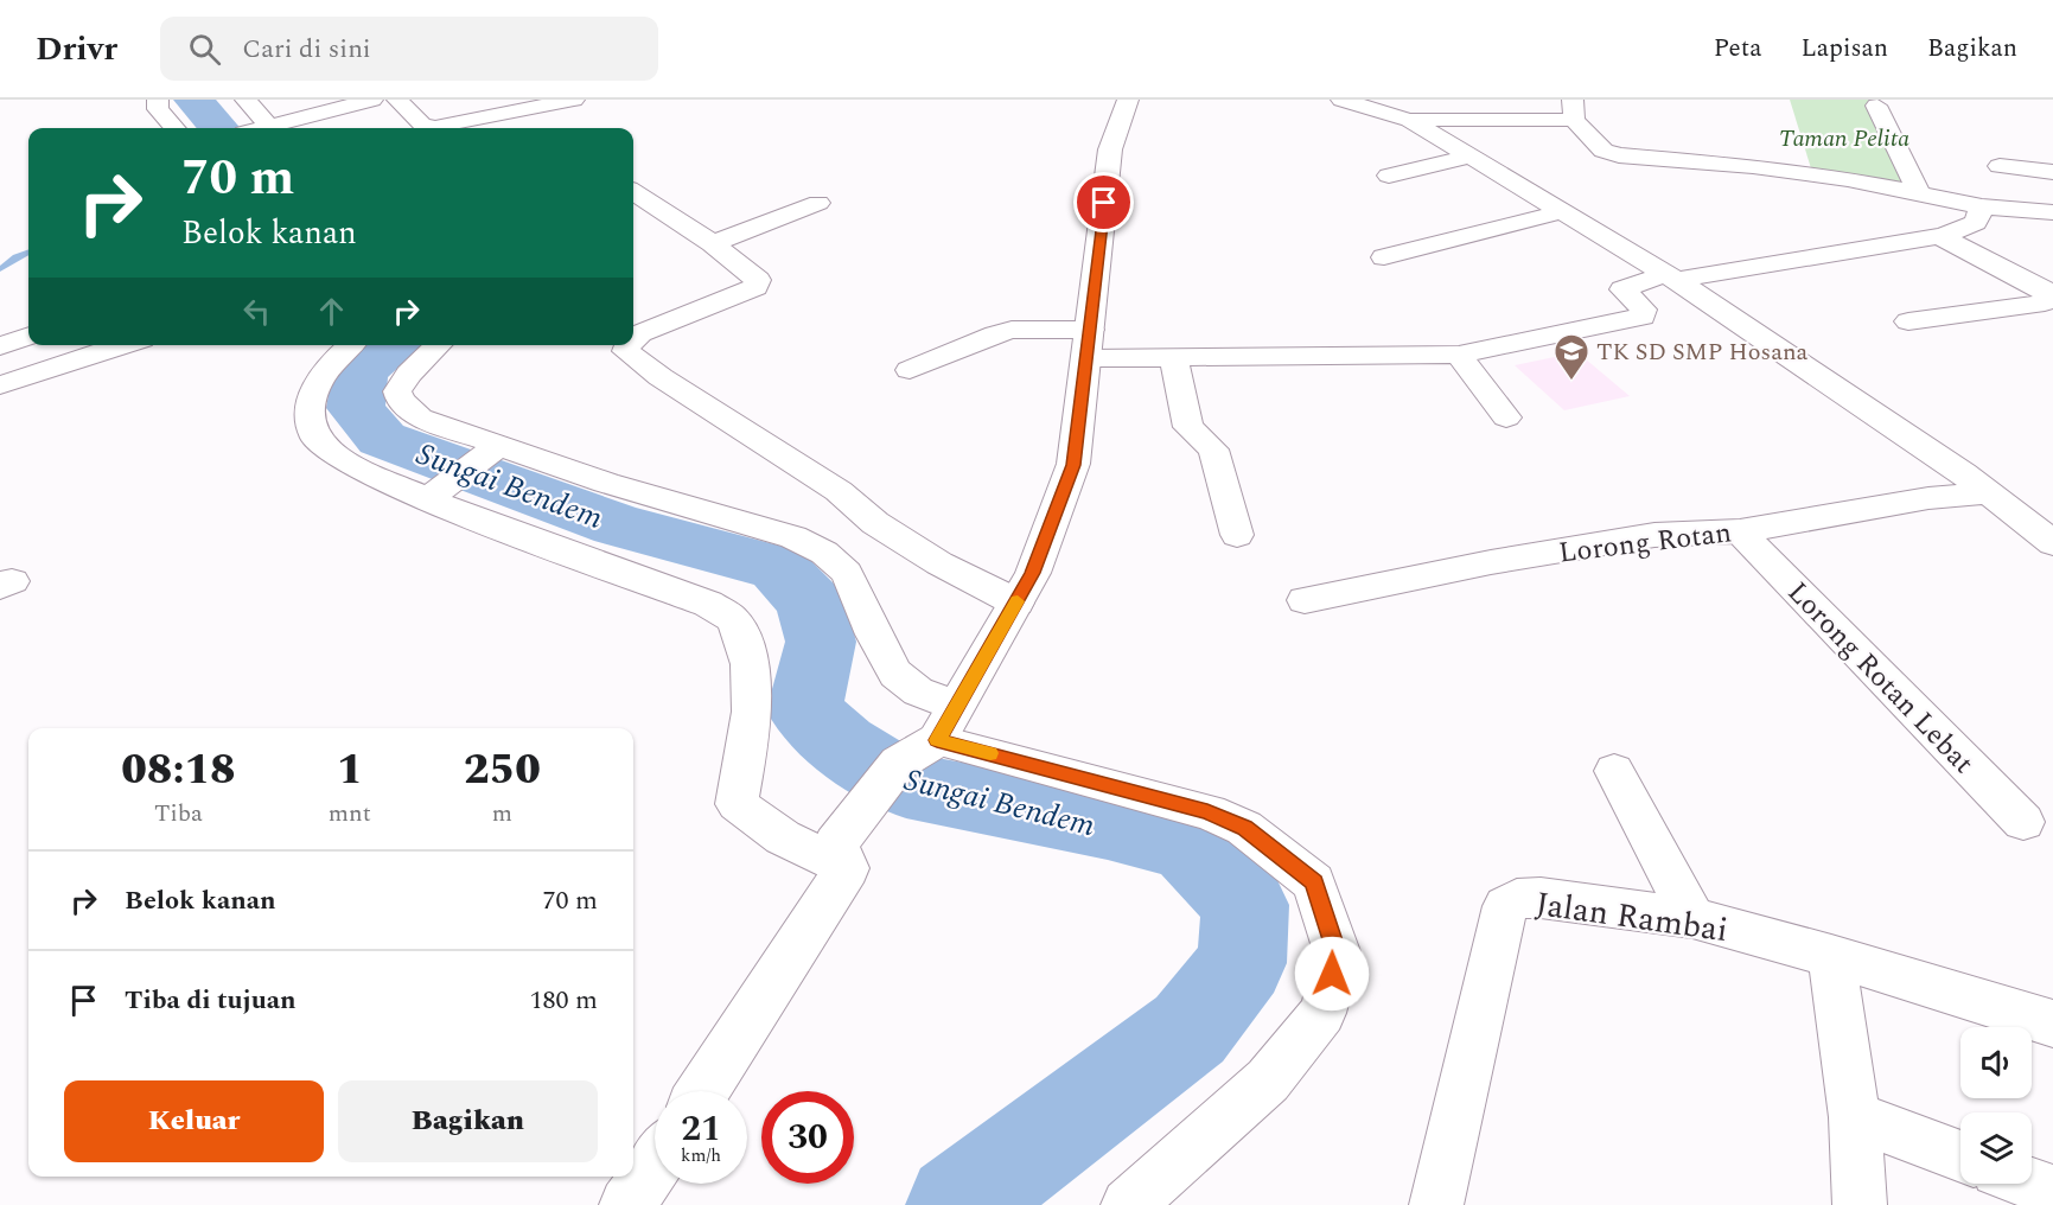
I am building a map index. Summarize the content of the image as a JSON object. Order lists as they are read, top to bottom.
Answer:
{
  "streets": {
    "street": ["Lorong Rotan", "Lorong Rotan Lebat", "Jalan Rambai"]
  },
  "crossings": [
    ["Lorong Rotan", "Lorong Rotan Lebat"]
  ],
  "water": ["Sungai Bendem"],
  "parks": ["Taman Pelita"],
  "places": {
    "school or university": ["TK SD SMP Hosana"]
  },
  "page": {
    "header": "Drivr",
    "search": "Cari di sini",
    "nav": ["Peta", "Lapisan", "Bagikan"],
    "turn": ["70 m", "Belok kanan"],
    "eta": [
      "08:18",
      "Tiba",
      "1",
      "mnt",
      "250",
      "m"
    ],
    "list": [
      {
        "name": "Belok kanan",
        "value": "70 m"
      },
      {
        "name": "Tiba di tujuan",
        "value": "180 m"
      }
    ],
    "buttons": ["Keluar", "Bagikan"],
    "speed": "21 km/h",
    "limit": "30"
  }
}
